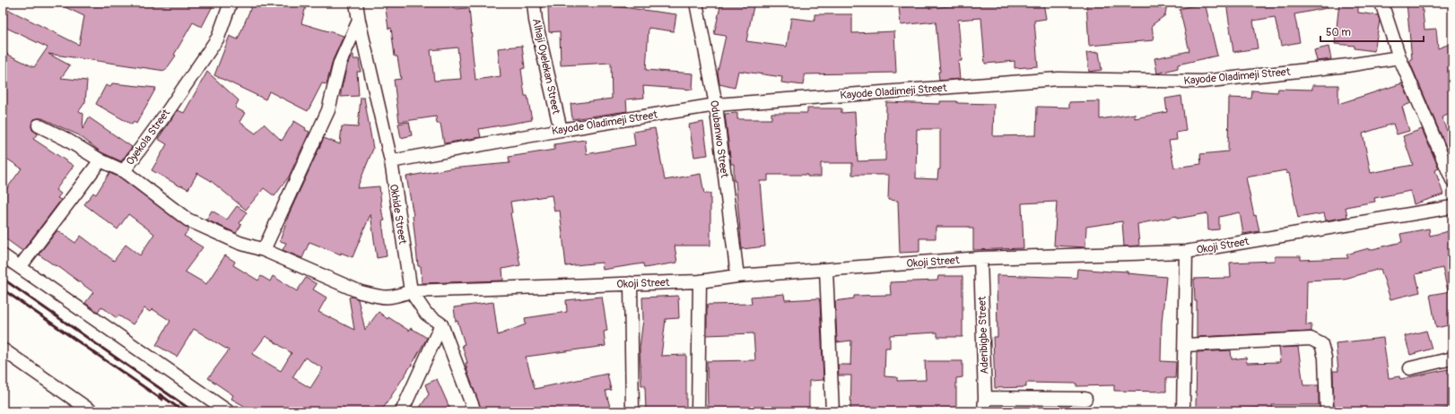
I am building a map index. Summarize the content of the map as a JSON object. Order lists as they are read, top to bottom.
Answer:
{
  "streets": {
    "street": [
      "Alhaji Oyelekan Street",
      "Kayode Oladimeji Street",
      "Oyekola Street",
      "Odubanwo Street",
      "Okhide Street",
      "Okoji Street",
      "Aderibigbe Street"
    ]
  },
  "crossings": [
    ["Alhaji Oyelekan Street", "Kayode Oladimeji Street"],
    ["Kayode Oladimeji Street", "Odubanwo Street"],
    ["Kayode Oladimeji Street", "Okhide Street"],
    ["Oyekola Street", "Okoji Street"],
    ["Odubanwo Street", "Okoji Street"],
    ["Okhide Street", "Okoji Street"],
    ["Okoji Street", "Aderibigbe Street"]
  ],
  "scale_bar": "50 m"
}
